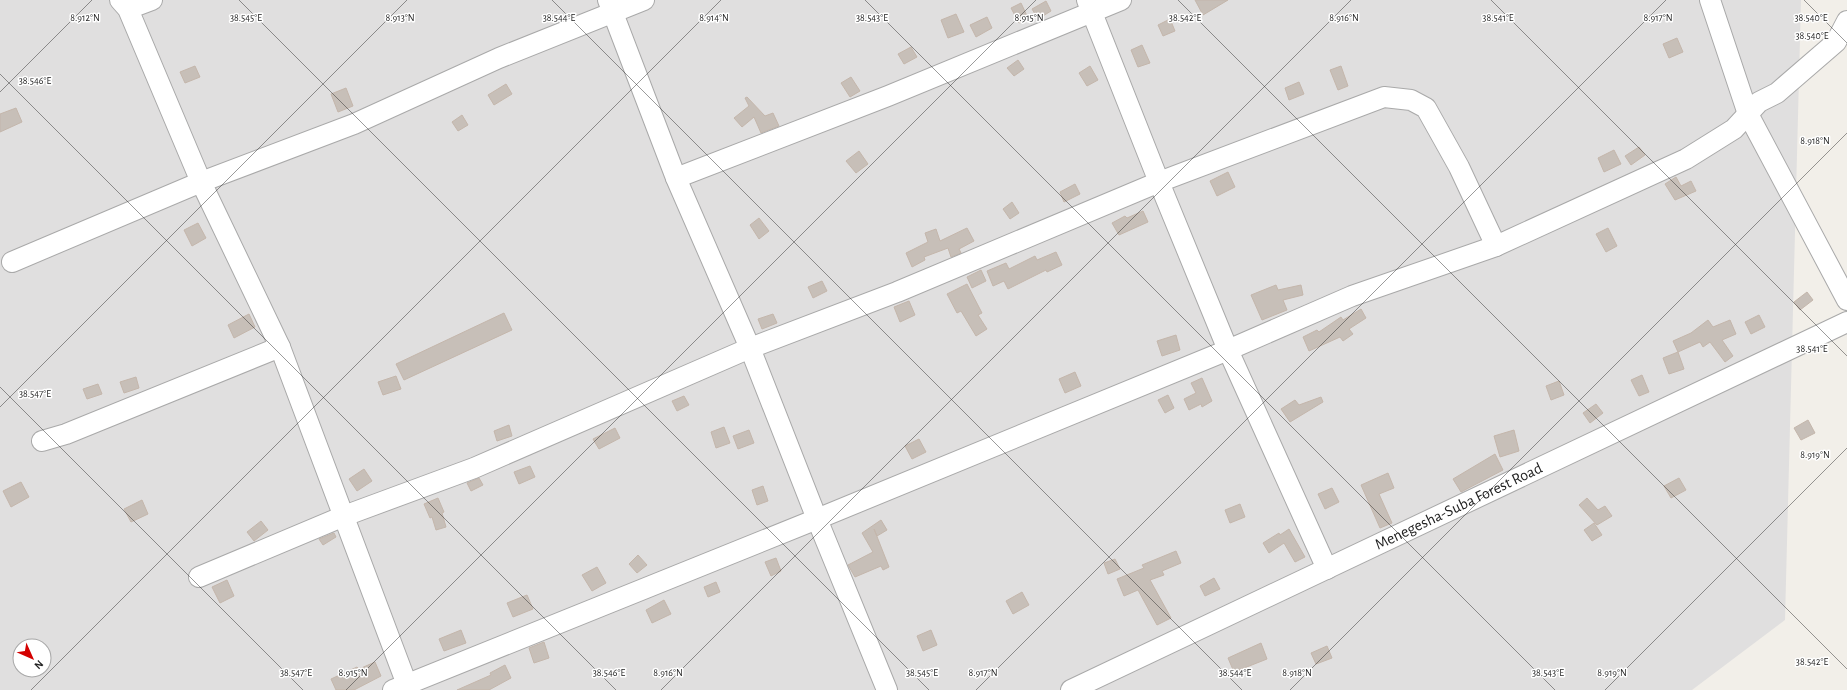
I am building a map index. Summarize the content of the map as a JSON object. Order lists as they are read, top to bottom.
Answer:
{
  "streets": {
    "street": ["Menegesha-Suba Forest Road"]
  },
  "north": "bottom right",
  "coordinates": [
    "8.912°N",
    "38.545°E",
    "8.913°N",
    "38.544°E",
    "8.914°N",
    "38.543°E",
    "8.915°N",
    "38.542°E",
    "8.916°N",
    "38.541°E",
    "8.917°N",
    "38.540°E",
    "38.546°E",
    "8.918°N",
    "38.547°E",
    "8.919°N"
  ]
}
